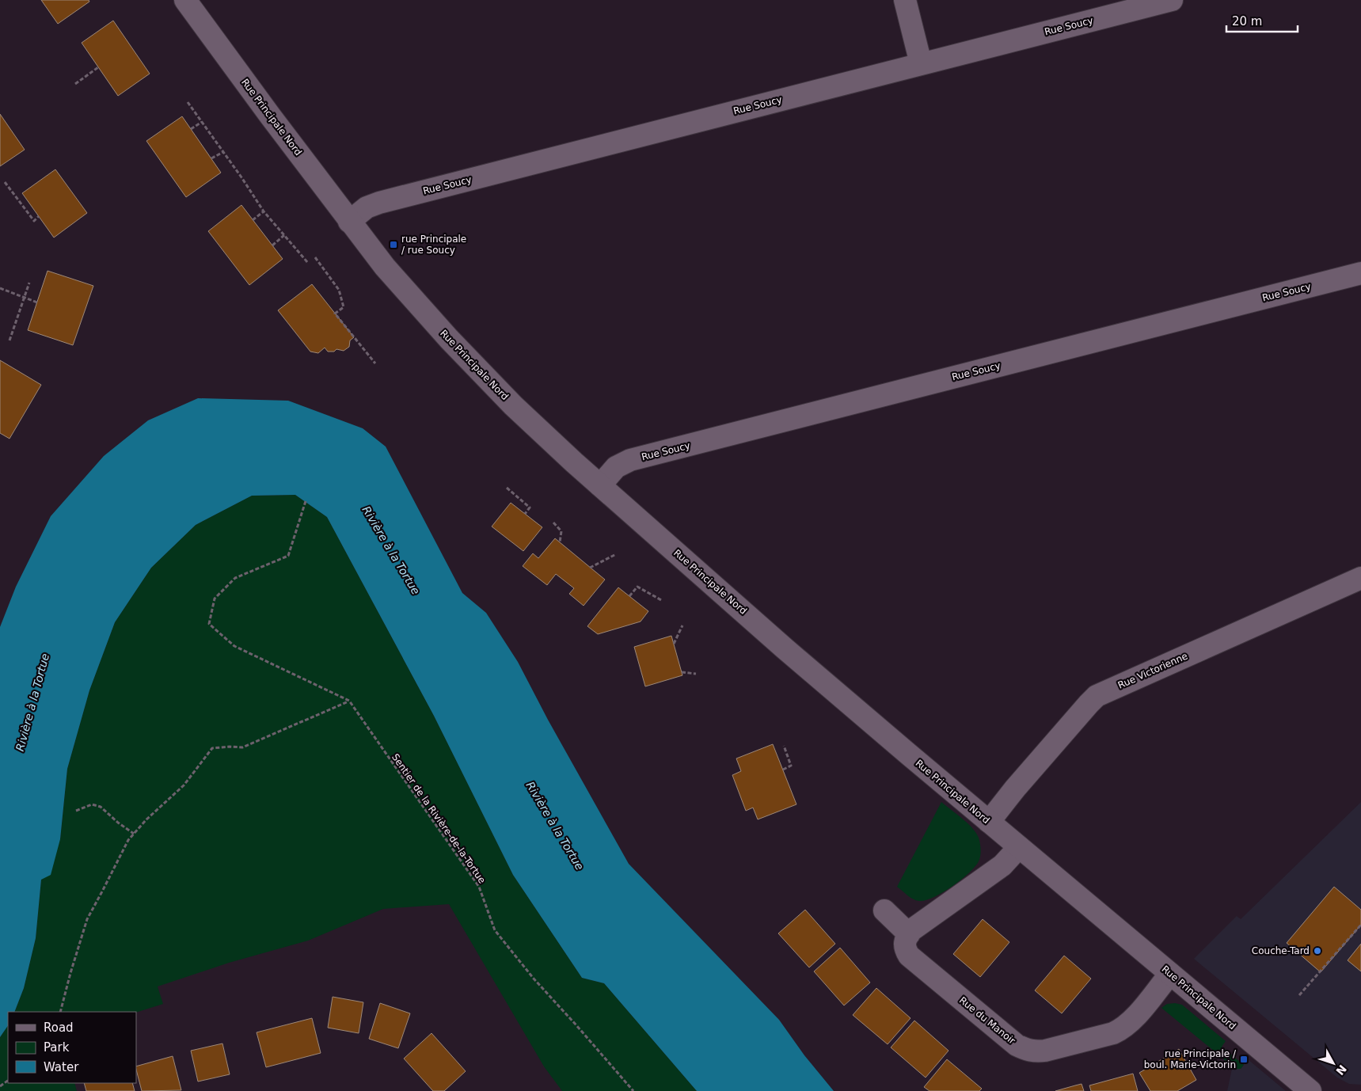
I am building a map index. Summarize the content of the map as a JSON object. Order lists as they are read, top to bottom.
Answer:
{
  "streets": {
    "street": [
      "Rue Soucy",
      "Rue Principale Nord",
      "Rue Victorienne",
      "Rue du Manoir"
    ],
    "path": ["Sentier de la Rivière-de-la-Tortue"]
  },
  "crossings": [
    ["Rue Soucy", "Rue Principale Nord"],
    ["Rue Principale Nord", "Rue Victorienne"],
    ["Rue Principale Nord", "Rue du Manoir"]
  ],
  "water": ["Rivière à la Tortue"],
  "places": {
    "transit": ["rue Principale / rue Soucy", "rue Principale / boul. Marie-Victorin"],
    "other": ["Couche-Tard"]
  },
  "legend": ["Road", "Park", "Water"],
  "scale_bar": "20 m",
  "north": "bottom right"
}
